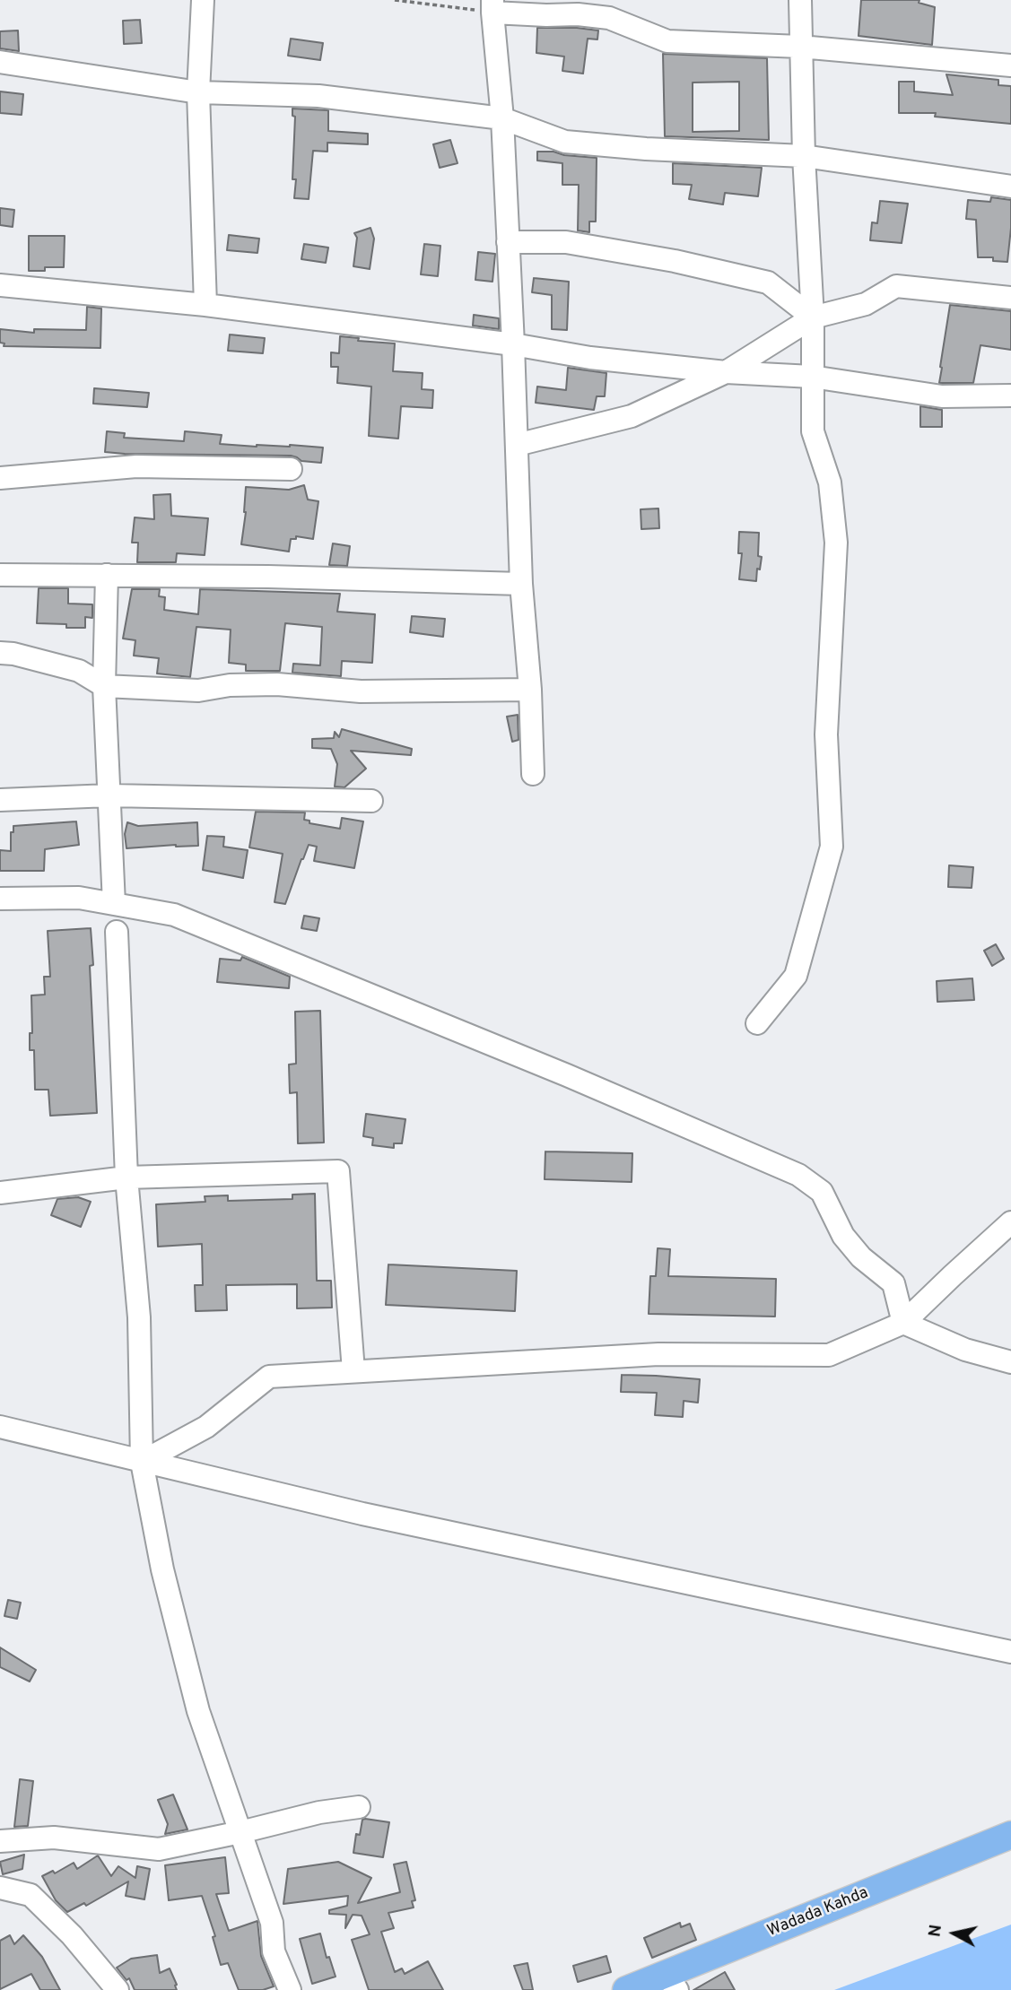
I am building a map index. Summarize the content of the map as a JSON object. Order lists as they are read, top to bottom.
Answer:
{
  "streets": {
    "main road": ["Wadada Kahda"]
  },
  "north": "left"
}
